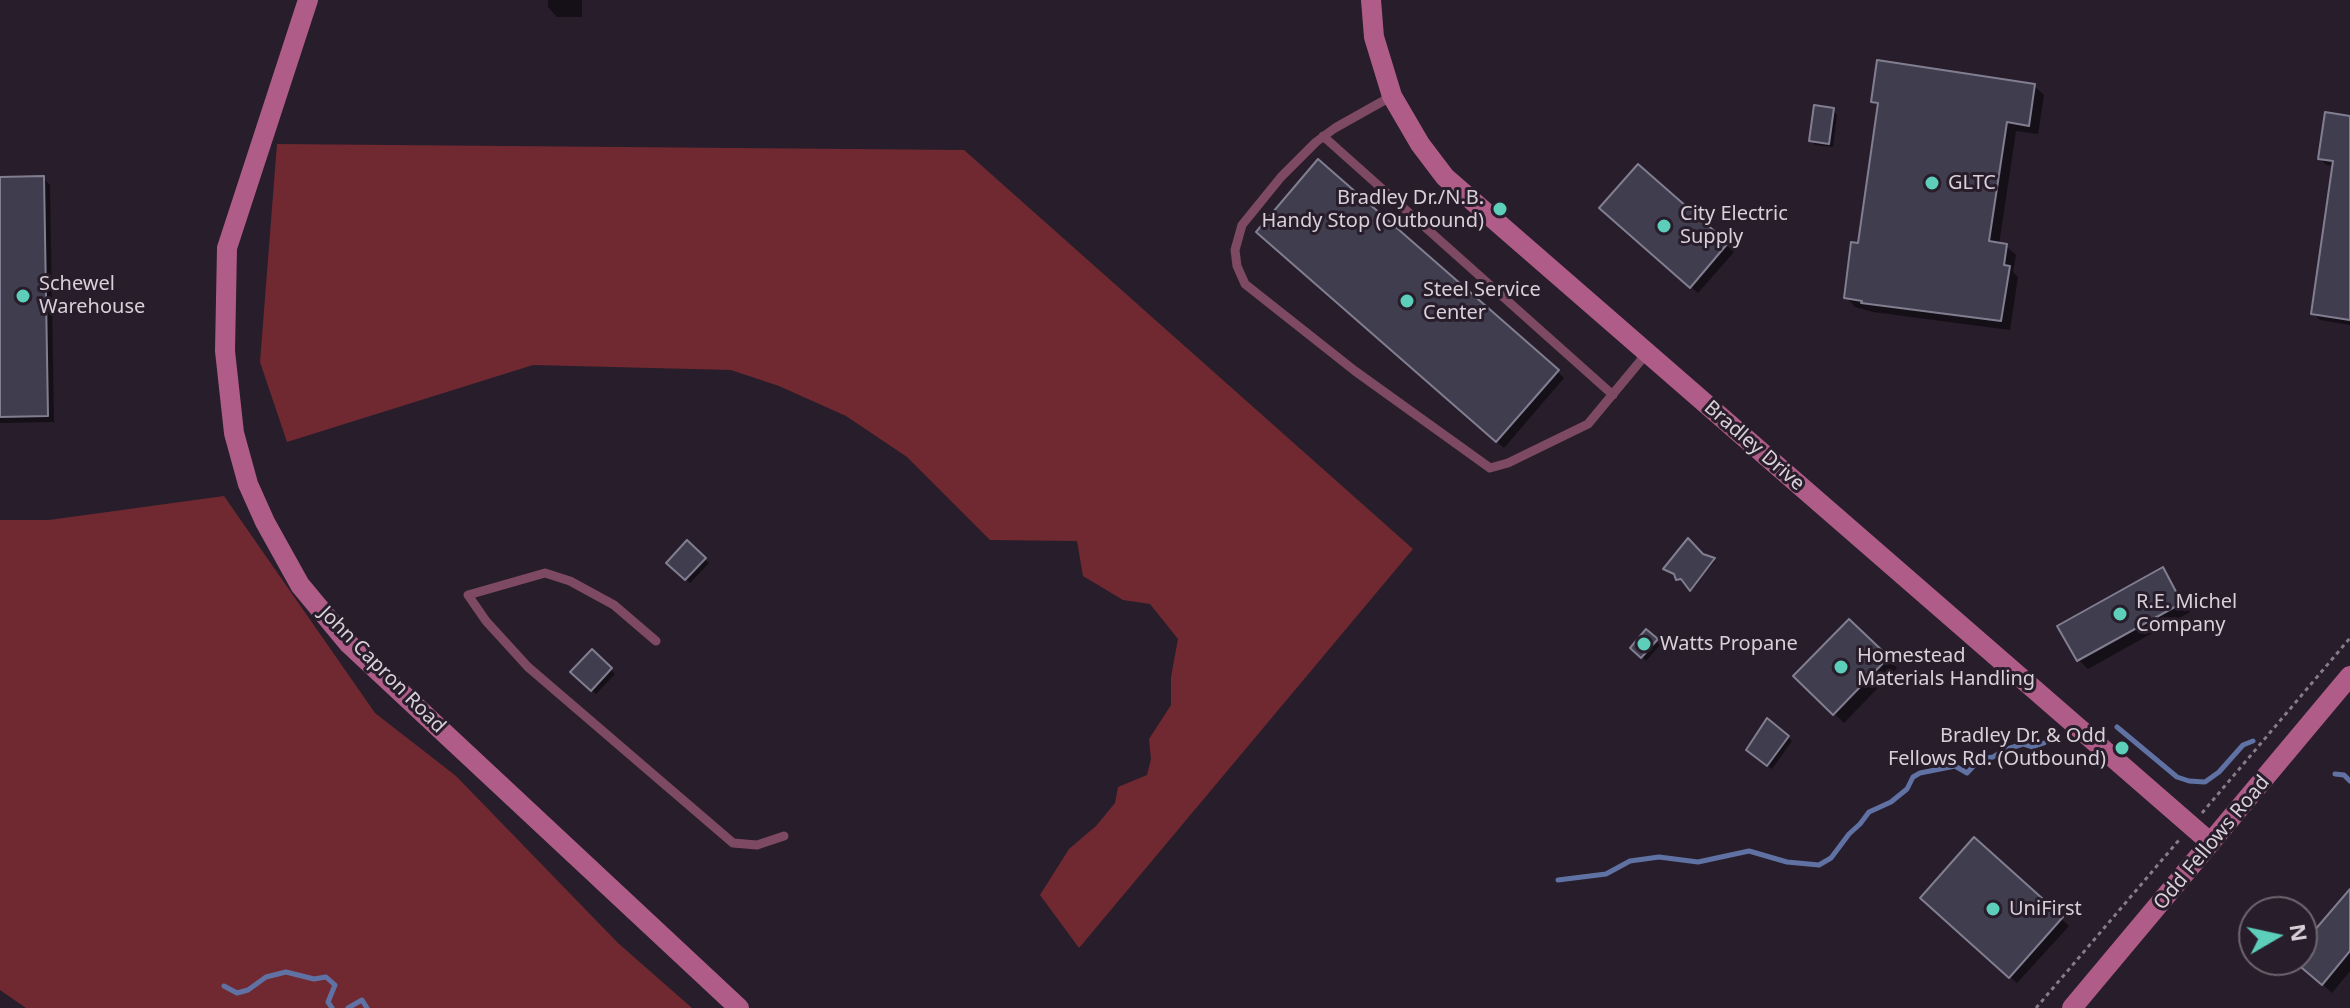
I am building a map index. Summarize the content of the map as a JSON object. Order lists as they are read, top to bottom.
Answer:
{
  "streets": {
    "street": ["Bradley Drive", "John Capron Road", "Odd Fellows Road"]
  },
  "crossings": [
    ["Bradley Drive", "Odd Fellows Road"]
  ],
  "places": [
    "GLTC",
    "Bradley Dr./N.B. Handy Stop (Outbound)",
    "City Electric Supply",
    "Schewel Warehouse",
    "Steel Service Center",
    "R.E. Michel Company",
    "Watts Propane",
    "Homestead Materials Handling",
    "Bradley Dr. & Odd Fellows Rd. (Outbound)",
    "UniFirst"
  ],
  "north": "right"
}
